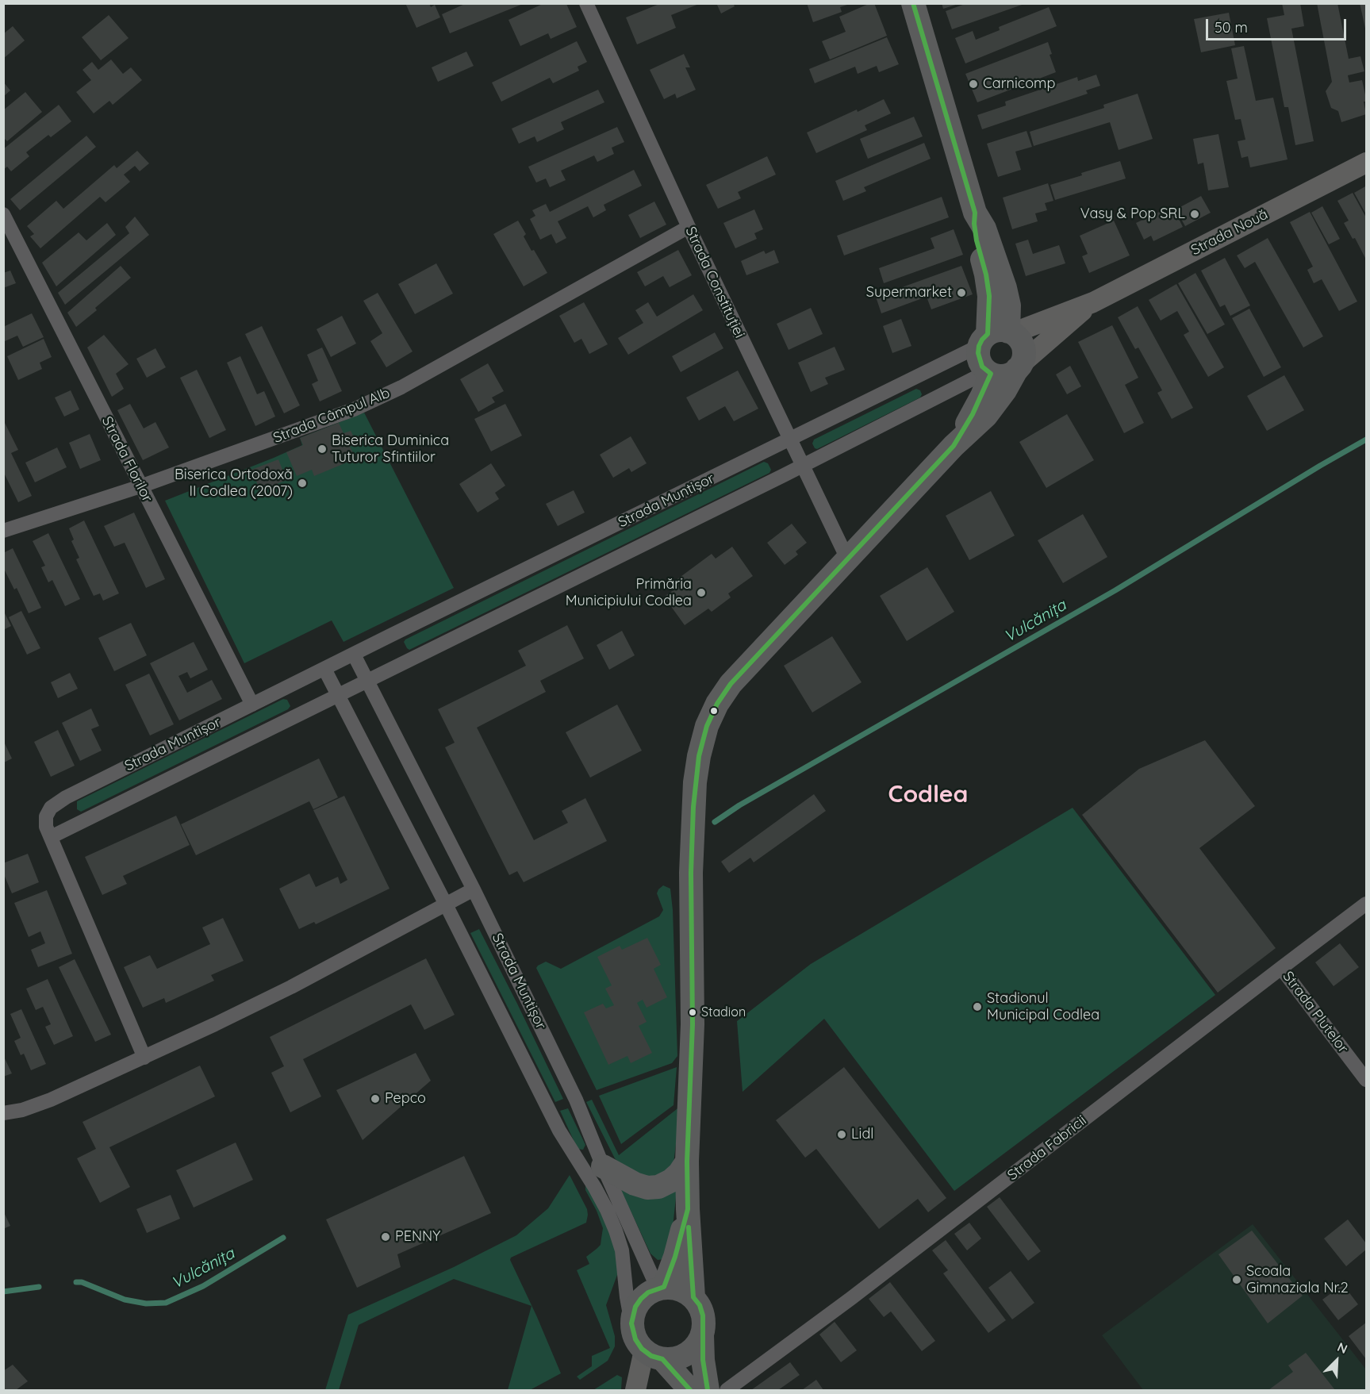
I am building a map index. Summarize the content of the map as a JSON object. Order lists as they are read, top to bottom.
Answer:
{
  "streets": {
    "main road": ["Strada Nouă"],
    "street": [
      "Strada Constituției",
      "Strada Câmpul Alb",
      "Strada Florilor",
      "Strada Muntișor",
      "Strada Plutelor",
      "Strada Fabricii"
    ]
  },
  "crossings": [
    ["Strada Nouă", "Strada Muntișor"],
    ["Strada Constituției", "Strada Câmpul Alb"],
    ["Strada Constituției", "Strada Muntișor"],
    ["Strada Câmpul Alb", "Strada Florilor"],
    ["Strada Florilor", "Strada Muntișor"],
    ["Strada Plutelor", "Strada Fabricii"]
  ],
  "districts": ["Codlea"],
  "water": ["Vulcănița"],
  "places": [
    "Carnicomp",
    "Vasy & Pop SRL",
    "Supermarket",
    "Biserica Duminica Tuturor Sfintiilor",
    "Biserica Ortodoxă II Codlea (2007)",
    "Primăria Municipiului Codlea",
    "Stadionul Municipal Codlea",
    "Stadion",
    "Pepco",
    "Lidl",
    "PENNY",
    "Scoala Gimnaziala Nr.2"
  ],
  "scale_bar": "50 m",
  "north": "top right"
}
